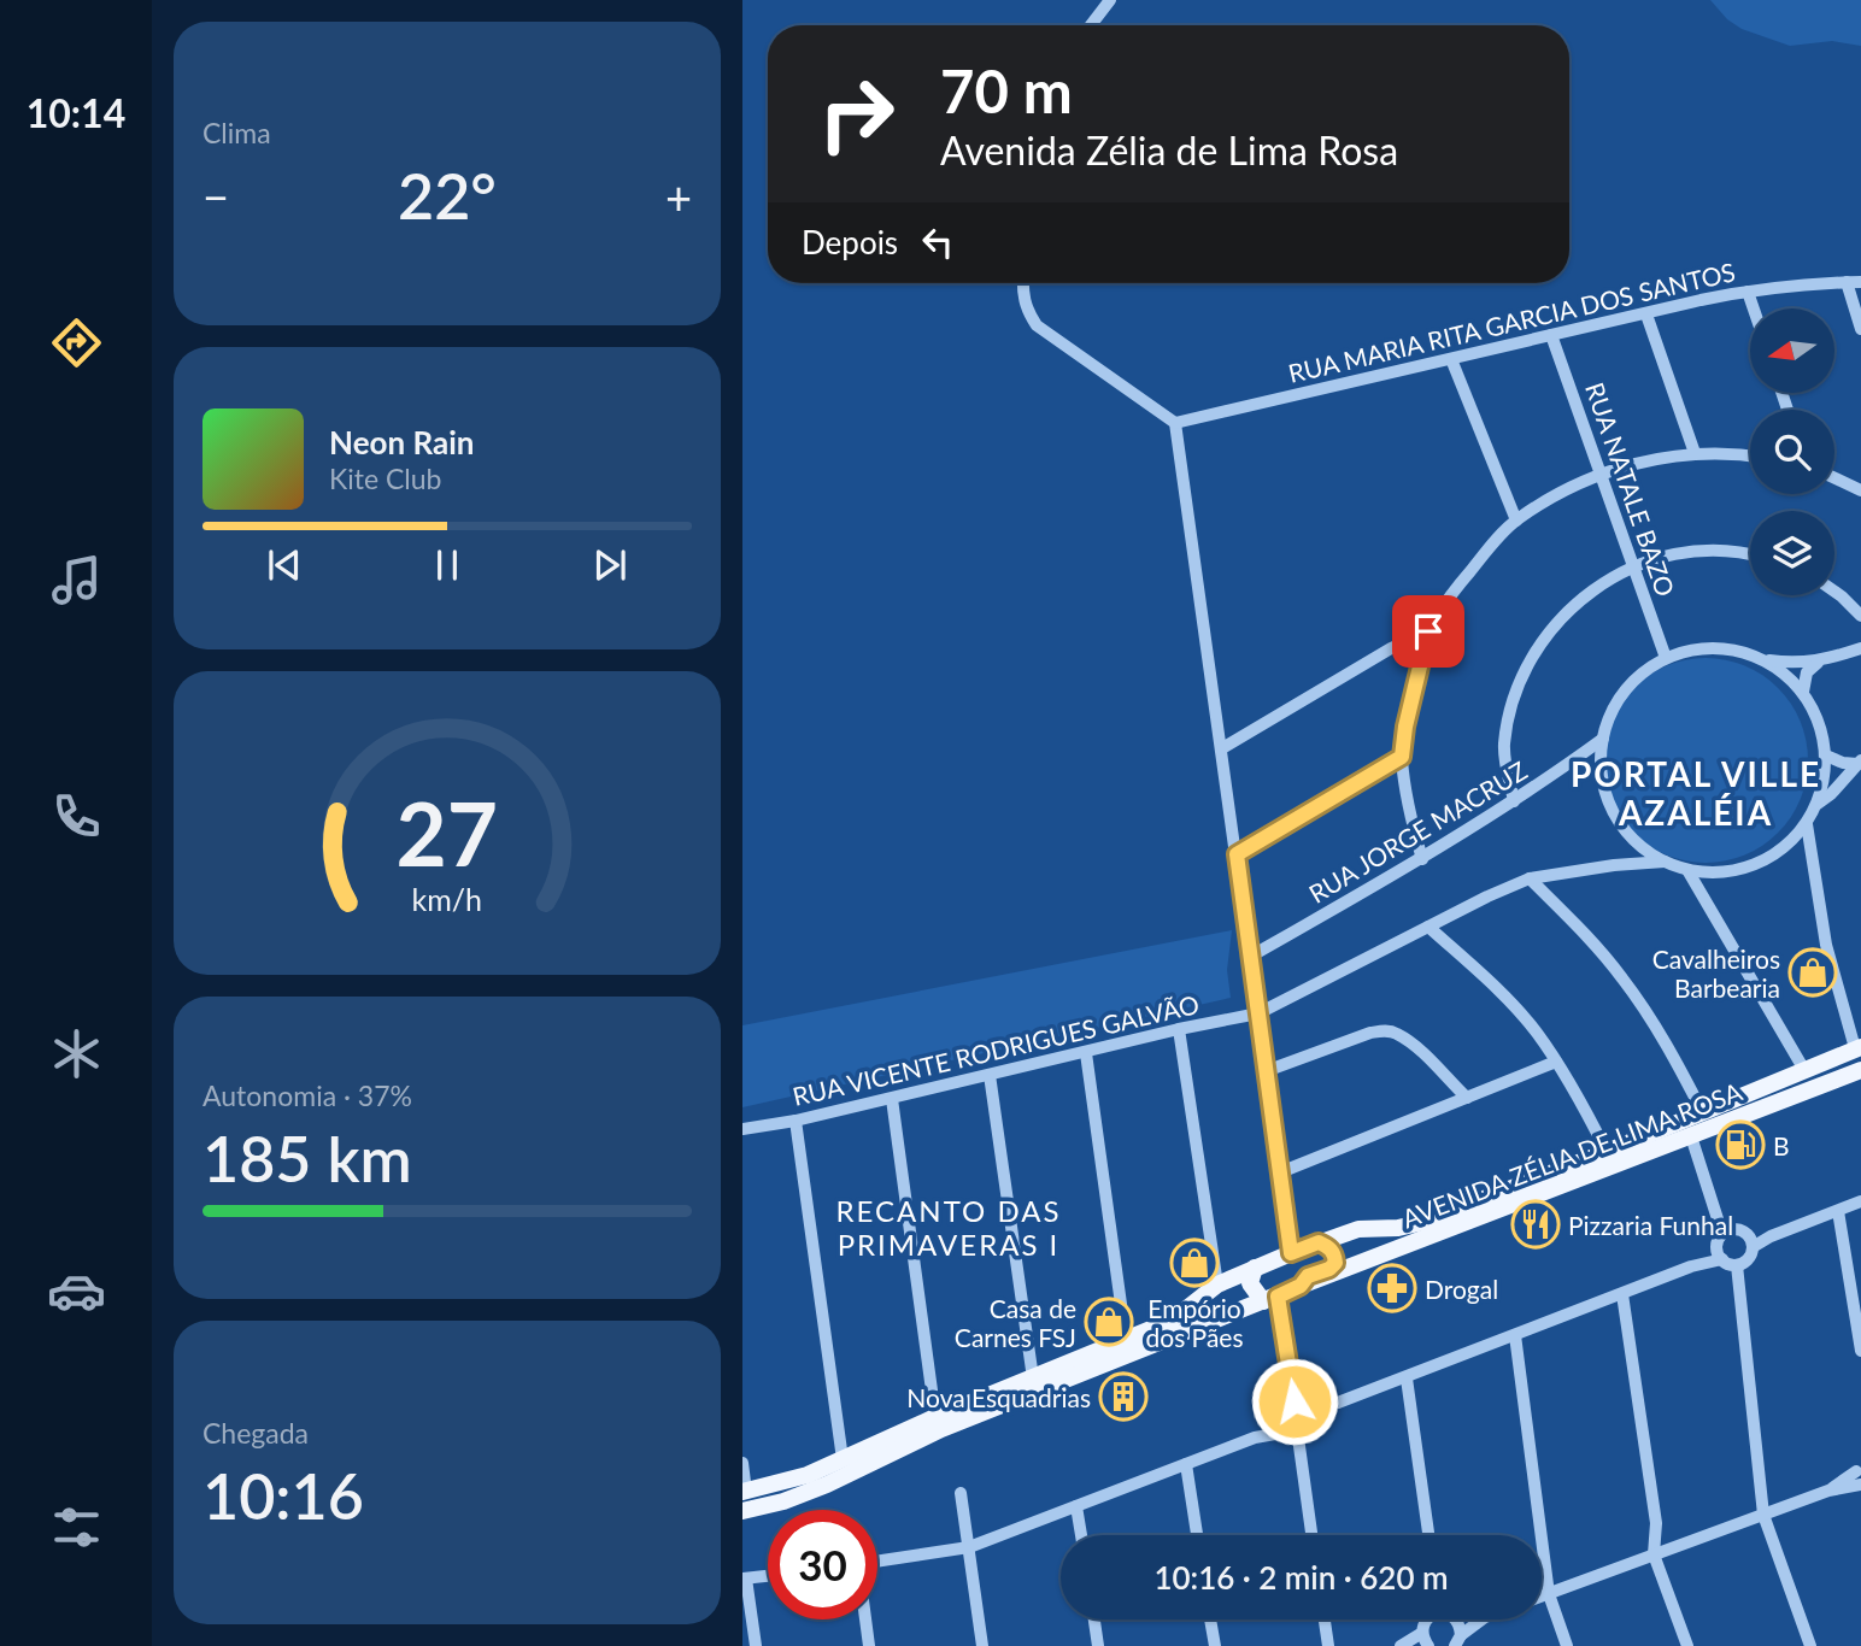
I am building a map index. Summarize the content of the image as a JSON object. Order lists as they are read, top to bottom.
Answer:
{
  "streets": {
    "main road": ["AVENIDA ZÉLIA DE LIMA ROSA"],
    "street": [
      "RUA MARIA RITA GARCIA DOS SANTOS",
      "RUA NATALE BAZO",
      "RUA JORGE MACRUZ",
      "RUA VICENTE RODRIGUES GALVÃO"
    ]
  },
  "crossings": [
    ["RUA MARIA RITA GARCIA DOS SANTOS", "RUA NATALE BAZO"],
    ["RUA NATALE BAZO", "RUA JORGE MACRUZ"],
    ["RUA NATALE BAZO", "RUA VICENTE RODRIGUES GALVÃO"],
    ["RUA JORGE MACRUZ", "RUA VICENTE RODRIGUES GALVÃO"]
  ],
  "districts": ["PORTAL VILLE AZALÉIA", "RECANTO DAS PRIMAVERAS I"],
  "places": {
    "shop": ["Cavalheiros Barbearia", "Empório dos Pães", "Casa de Carnes FSJ"],
    "fuel station": ["B"],
    "restaurant": ["Pizzaria Funhal"],
    "pharmacy": ["Drogal"],
    "building": ["Nova Esquadrias"]
  },
  "north": "left",
  "page": {
    "tabs": "10:14",
    "tile": [
      "Clima",
      ["Autonomia · 37%", "185 km"],
      ["Chegada", "10:16"]
    ],
    "turn": ["70 m", "Avenida Zélia de Lima Rosa"],
    "heat": ["−", "22°", "+"],
    "then": "Depois",
    "song": ["Neon Rain", "Kite Club"],
    "limit": "30",
    "trip": "10:16 · 2 min · 620 m",
    "gauge": ["27", "km/h"]
  }
}
